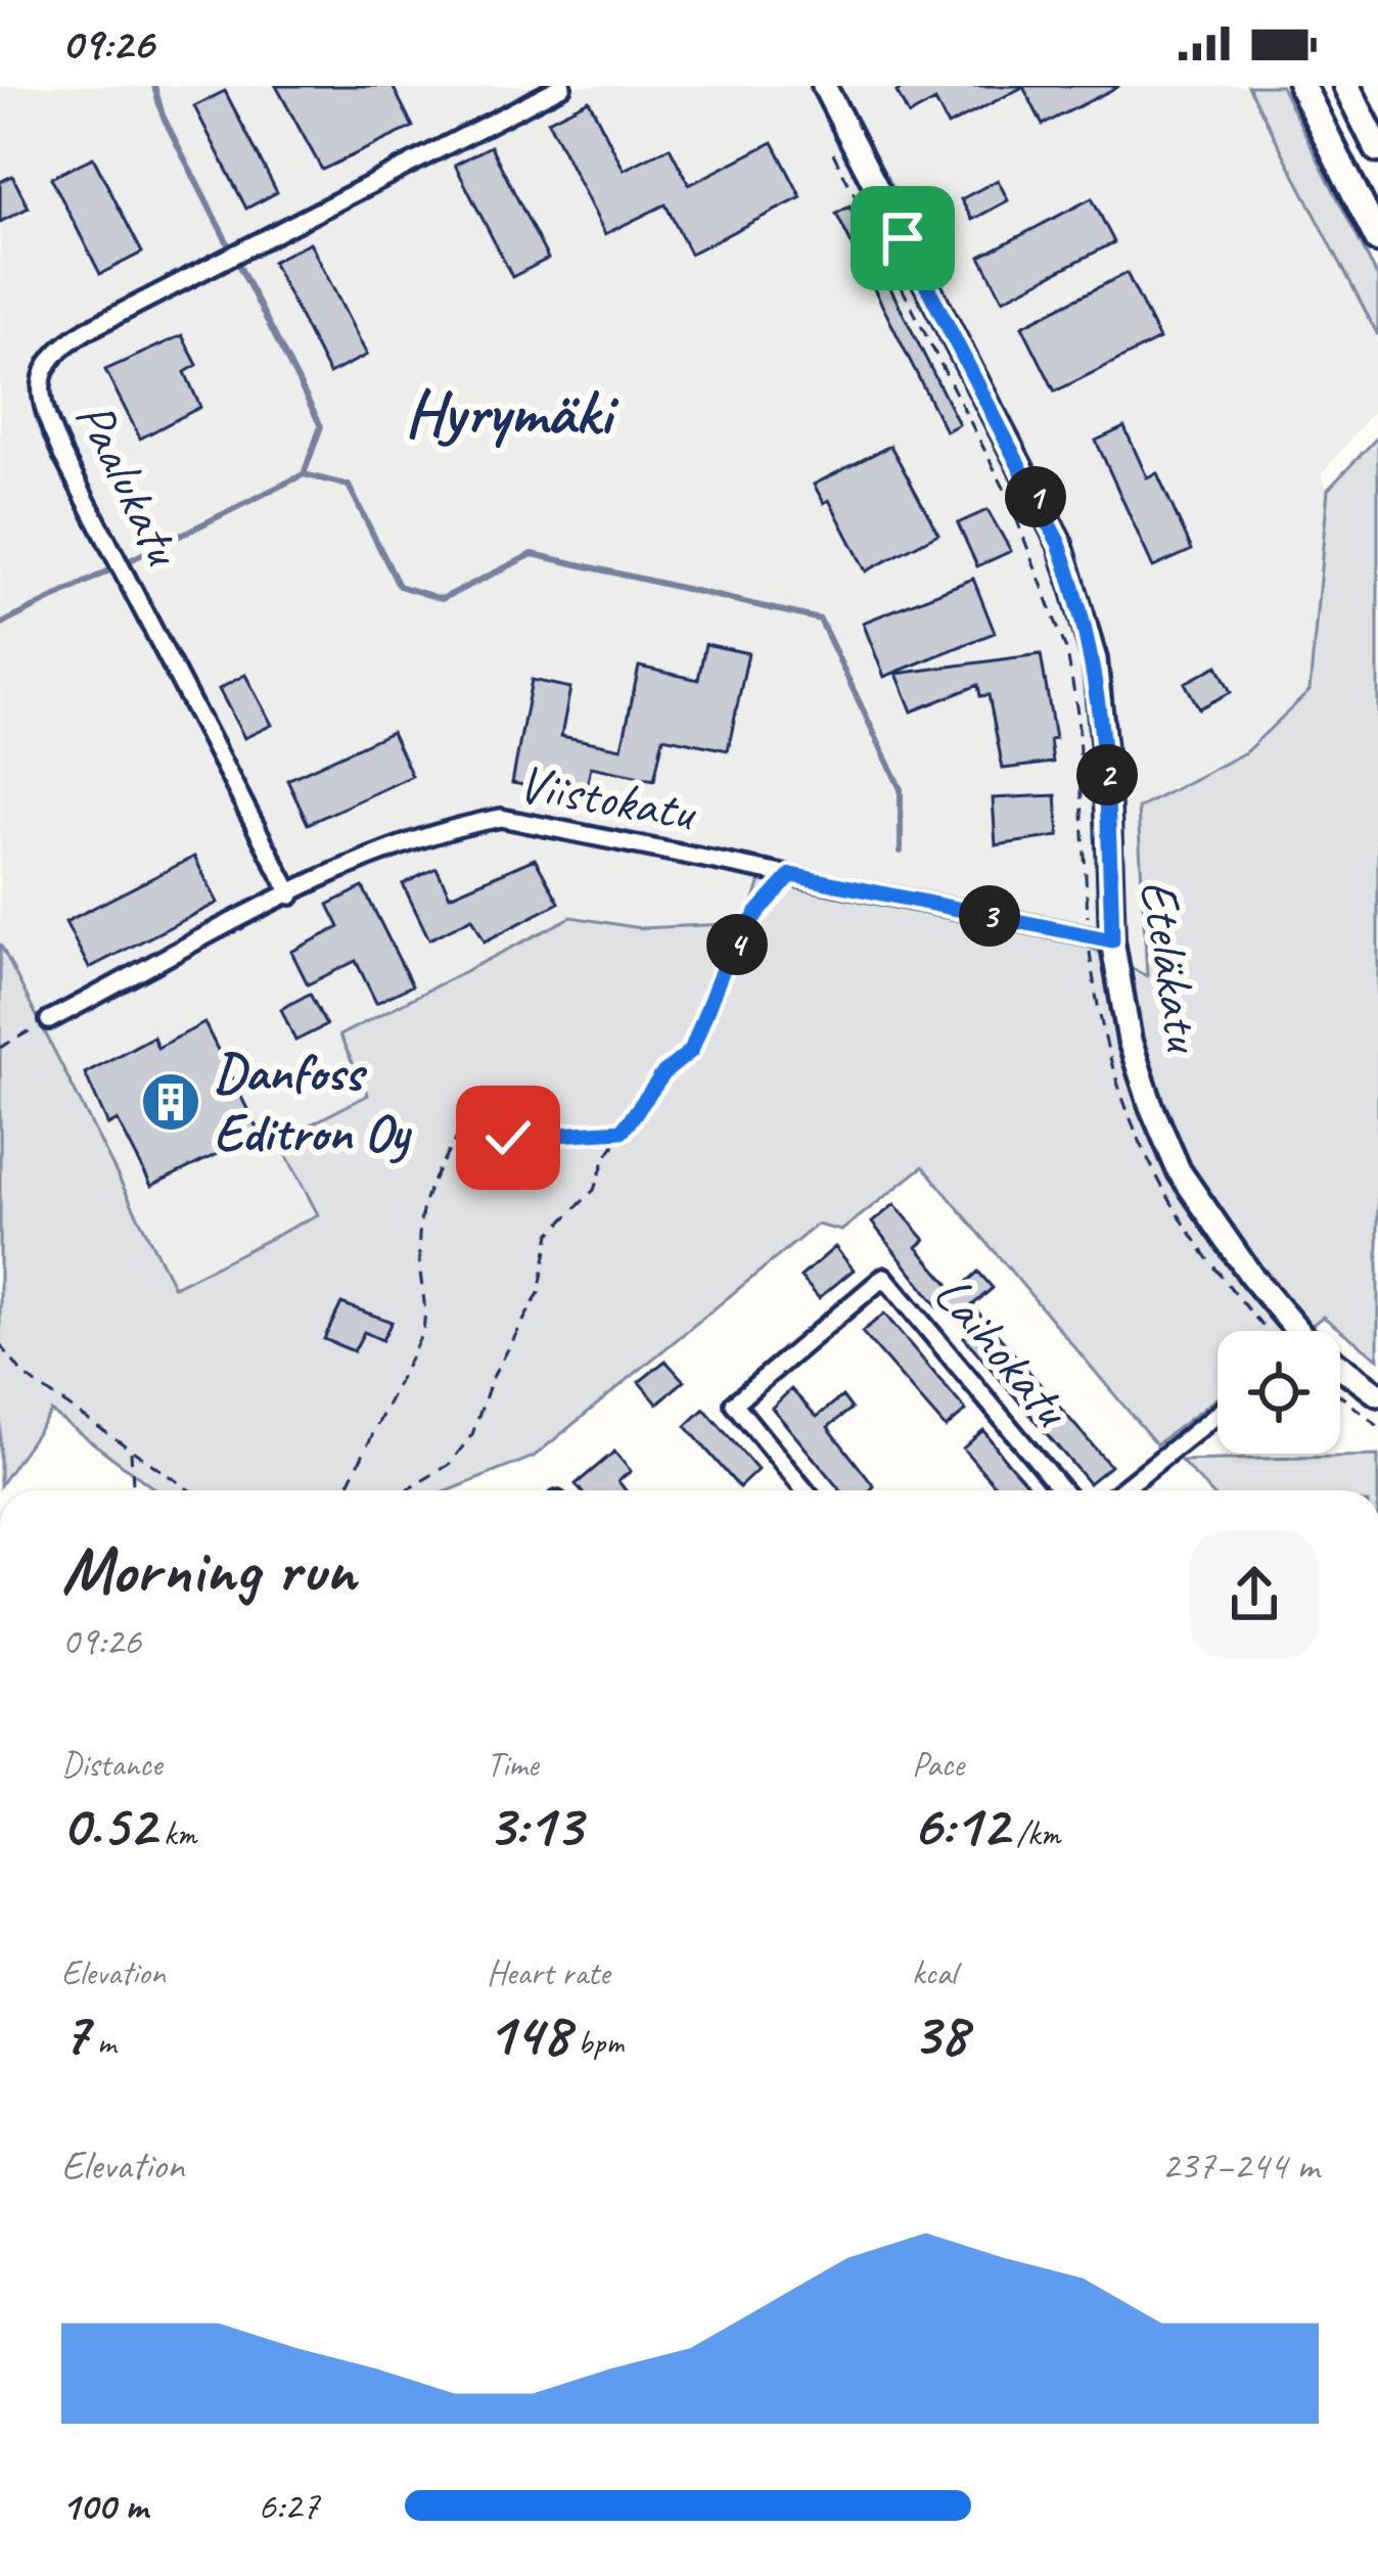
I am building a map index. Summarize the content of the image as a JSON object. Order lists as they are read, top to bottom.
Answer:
{
  "streets": {
    "main road": ["Eteläkatu"],
    "street": ["Paalukatu", "Viistokatu", "Laihokatu"]
  },
  "crossings": [
    ["Paalukatu", "Viistokatu"],
    ["Viistokatu", "Eteläkatu"]
  ],
  "districts": ["Hyrymäki"],
  "places": {
    "building": ["Danfoss Editron Oy"]
  },
  "page": {
    "status": "09:26",
    "pins": [
      "1",
      "2",
      "3",
      "4"
    ],
    "heading": ["Morning run", "09:26"],
    "stats": [
      ["Distance", "0.52 km"],
      ["Time", "3:13"],
      ["Pace", "6:12 /km"],
      ["Elevation", "7 m"],
      ["Heart rate", "148 bpm"],
      ["kcal", "38"]
    ],
    "chart": ["Elevation", "237–244 m"],
    "list": [
      {
        "name": "100 m",
        "note": "6:27"
      }
    ]
  }
}
